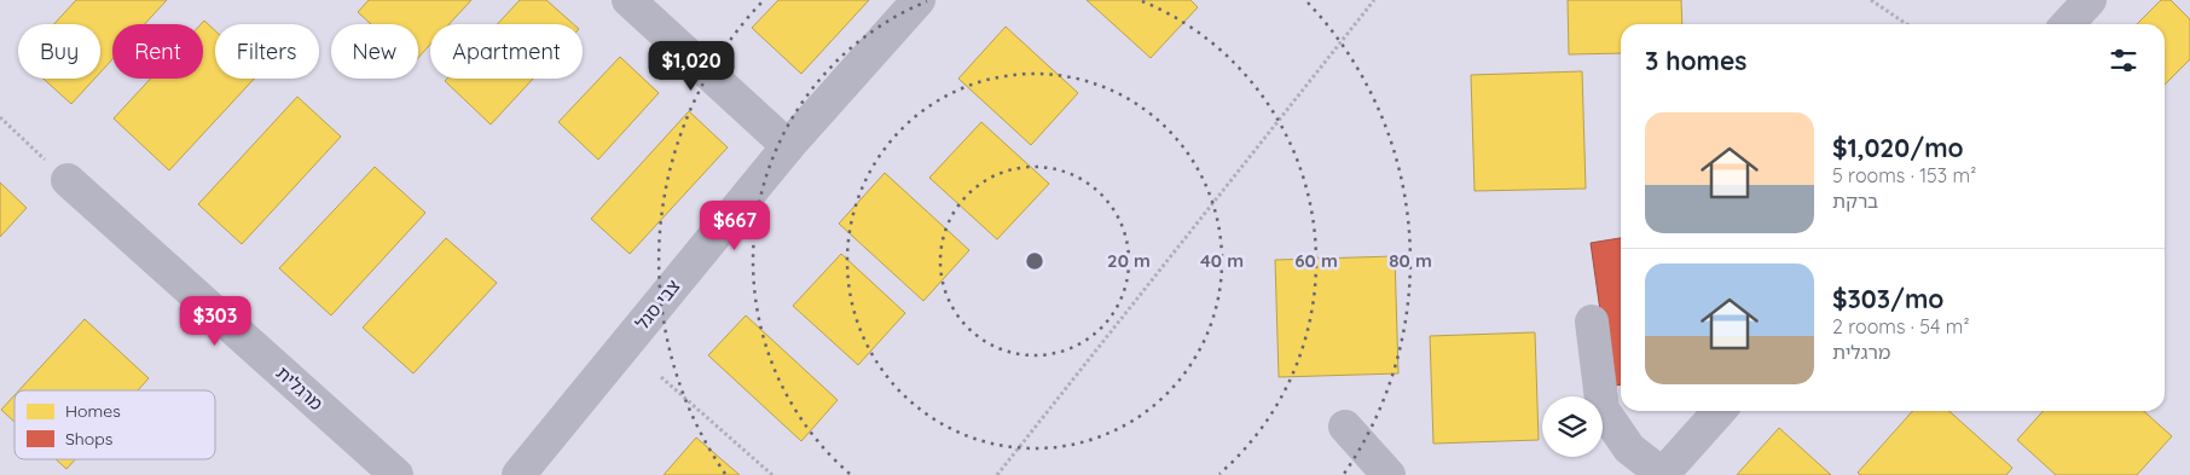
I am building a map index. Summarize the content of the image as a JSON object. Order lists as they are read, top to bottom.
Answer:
{
  "streets": {
    "street": ["צבי סגל", "מרגלית"]
  },
  "legend": ["Homes", "Shops"],
  "page": {
    "chip": [
      "Buy",
      "Rent",
      "Filters",
      "New",
      "Apartment"
    ],
    "heading": "3 homes",
    "price": ["$1,020", "$667", "$303"],
    "list": [
      {
        "name": "$1,020/mo",
        "note": "5 rooms · 153 m² · ברקת"
      },
      {
        "name": "$303/mo",
        "note": "2 rooms · 54 m² · מרגלית"
      }
    ]
  },
  "rings": [
    "20 m",
    "40 m",
    "60 m",
    "80 m"
  ]
}
